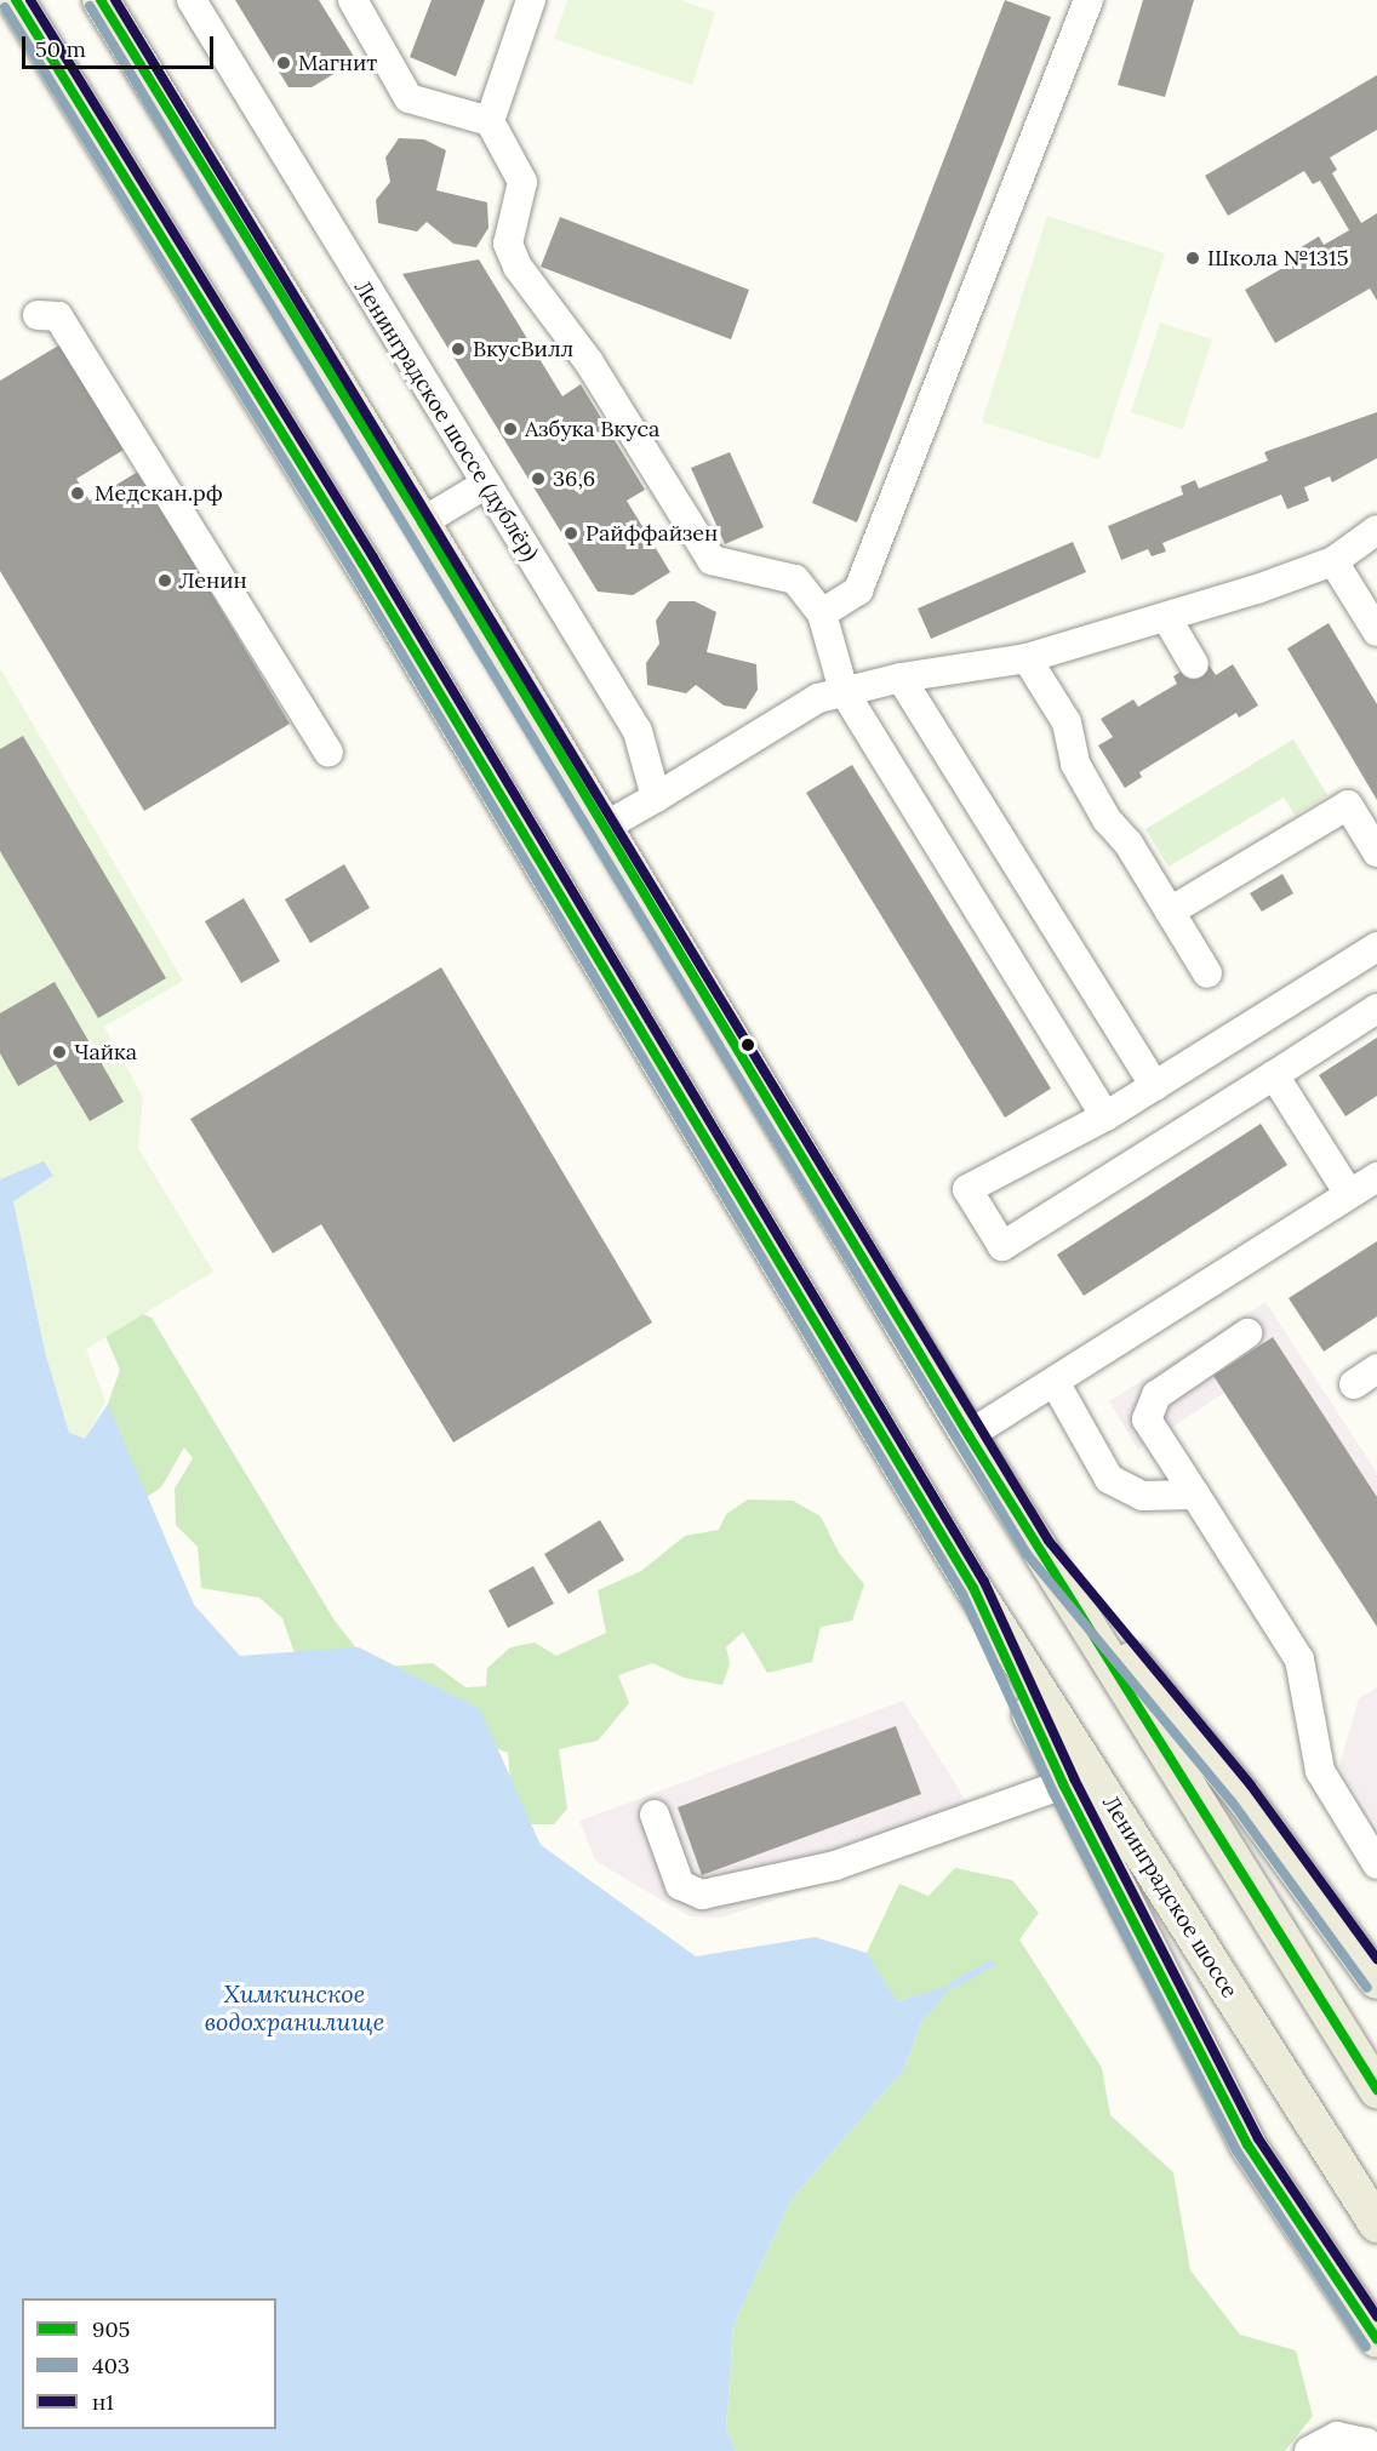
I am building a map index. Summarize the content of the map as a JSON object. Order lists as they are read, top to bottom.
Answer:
{
  "streets": {
    "main road": ["Ленинградское шоссе"],
    "street": ["Ленинградское шоссе (дублёр)"]
  },
  "water": ["Химкинское водохранилище"],
  "places": [
    "Магнит",
    "Школа №1315",
    "ВкусВилл",
    "Азбука Вкуса",
    "36,6",
    "Медскан.рф",
    "Райффайзен",
    "Ленин",
    "Чайка"
  ],
  "lines": ["transit line 905", "transit line н1", "transit line 403"],
  "legend": ["905", "403", "н1"],
  "scale_bar": "50 m"
}
